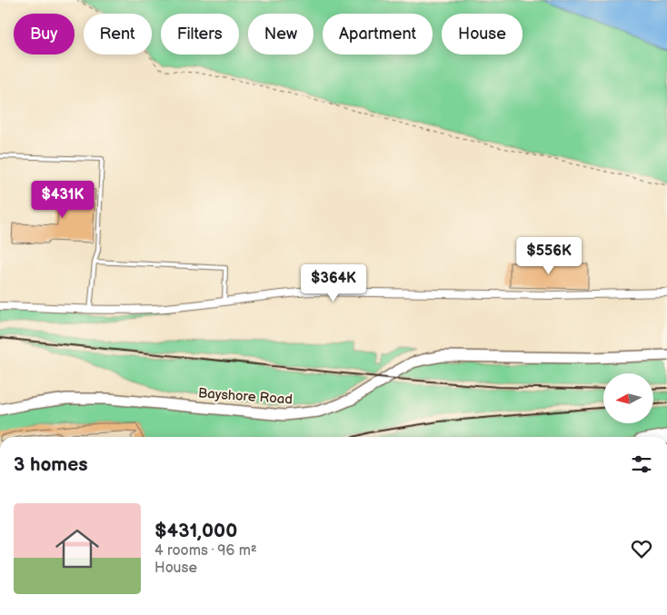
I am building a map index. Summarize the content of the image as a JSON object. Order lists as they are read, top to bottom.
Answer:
{
  "streets": {
    "street": ["Bayshore Road"]
  },
  "north": "left",
  "page": {
    "chip": [
      "Buy",
      "Rent",
      "Filters",
      "New",
      "Apartment",
      "House"
    ],
    "price": ["$431K", "$556K", "$364K"],
    "heading": "3 homes",
    "list": [
      {
        "name": "$431,000",
        "note": "4 rooms · 96 m² · House"
      }
    ]
  }
}
